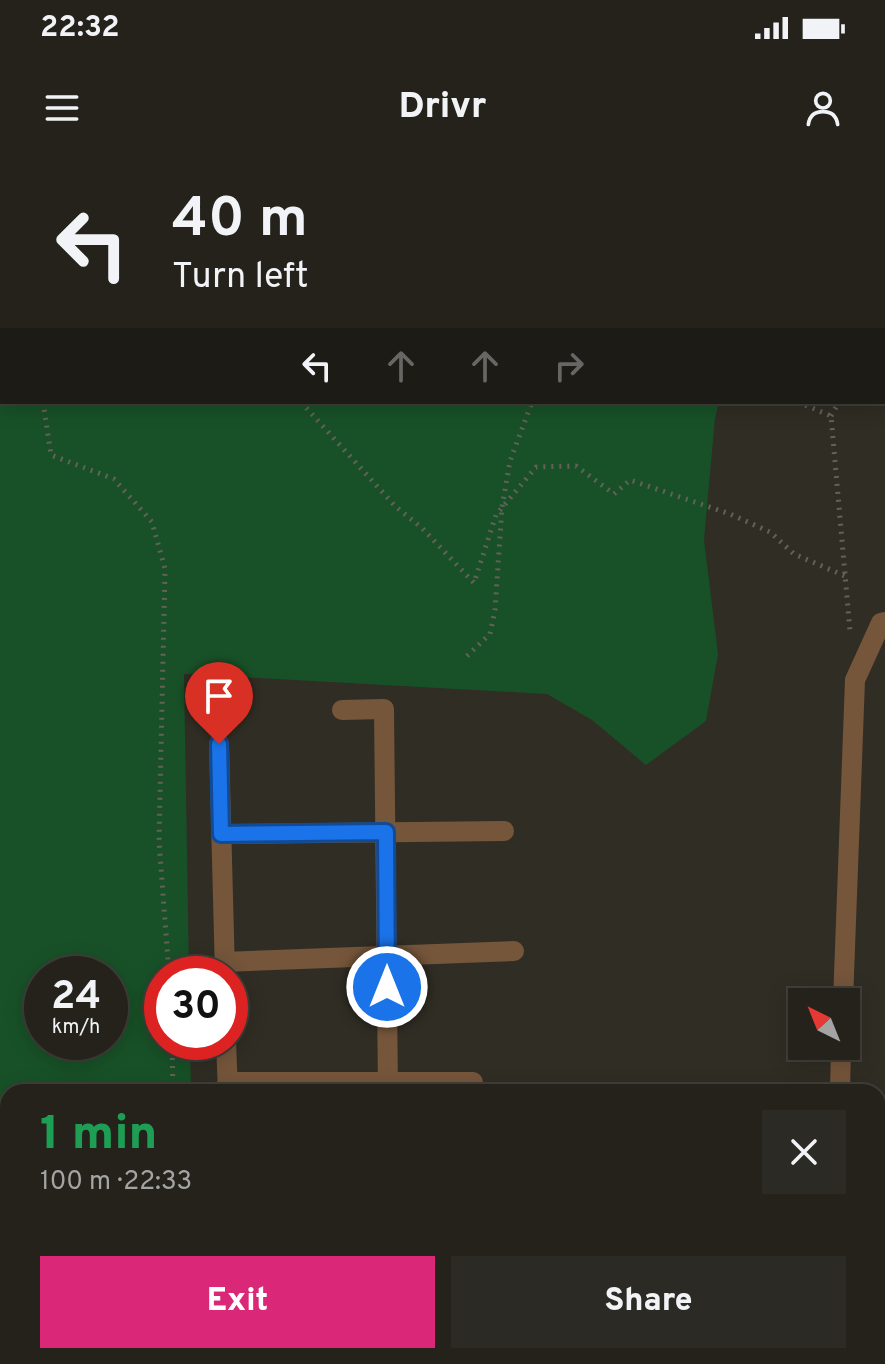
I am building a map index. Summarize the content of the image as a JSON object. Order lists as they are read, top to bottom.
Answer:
{
  "north": "top left",
  "page": {
    "status": "22:32",
    "header": "Drivr",
    "turn": ["40 m", "Turn left"],
    "speed": "24 km/h",
    "limit": "30",
    "heading": ["1 min", "100 m · 22:33"],
    "buttons": ["Exit", "Share"]
  }
}
